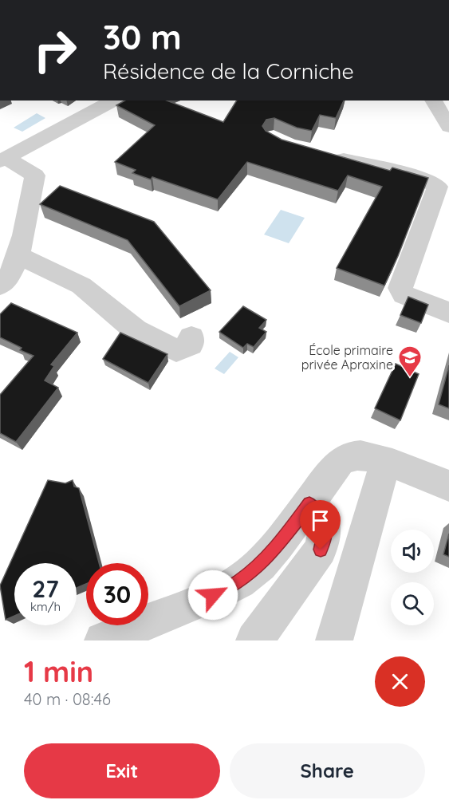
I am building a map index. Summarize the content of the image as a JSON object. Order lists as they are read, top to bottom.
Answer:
{
  "places": {
    "school or university": ["École primaire privée Apraxine"]
  },
  "page": {
    "turn": ["30 m", "Résidence de la Corniche"],
    "speed": "27 km/h",
    "limit": "30",
    "heading": ["1 min", "40 m · 08:46"],
    "buttons": ["Exit", "Share"]
  }
}
